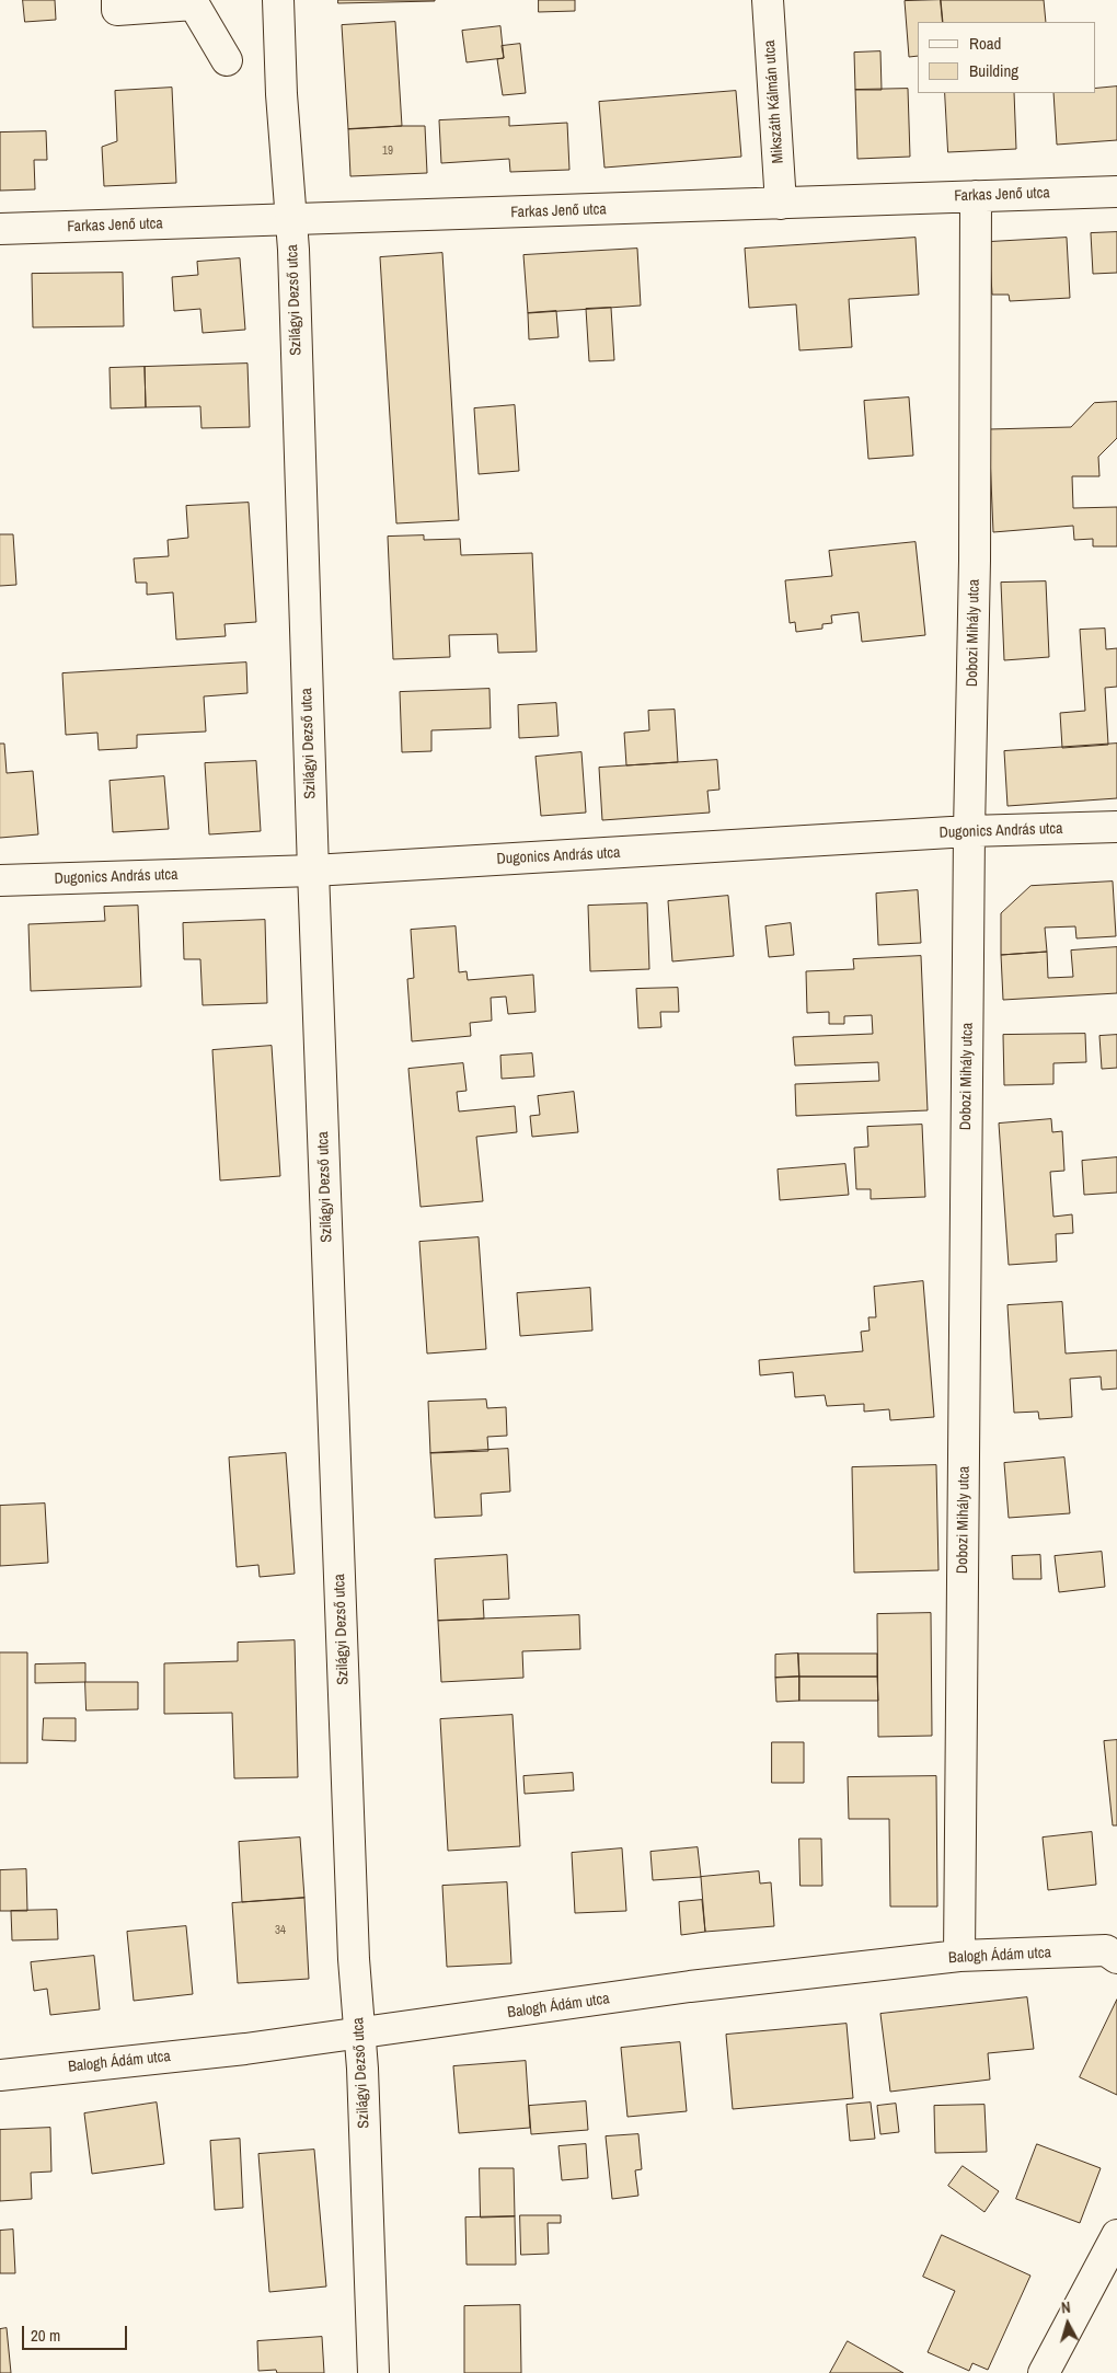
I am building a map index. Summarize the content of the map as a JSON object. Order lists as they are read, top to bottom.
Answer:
{
  "streets": {
    "street": [
      "Mikszáth Kálmán utca",
      "Farkas Jenő utca",
      "Szilágyi Dezső utca",
      "Dobozi Mihály utca",
      "Dugonics András utca",
      "Balogh Ádám utca"
    ]
  },
  "crossings": [
    ["Mikszáth Kálmán utca", "Farkas Jenő utca"],
    ["Farkas Jenő utca", "Szilágyi Dezső utca"],
    ["Farkas Jenő utca", "Dobozi Mihály utca"],
    ["Szilágyi Dezső utca", "Dugonics András utca"],
    ["Szilágyi Dezső utca", "Balogh Ádám utca"],
    ["Dobozi Mihály utca", "Dugonics András utca"],
    ["Dobozi Mihály utca", "Balogh Ádám utca"]
  ],
  "house_numbers": ["19", "34"],
  "legend": ["Road", "Building"],
  "scale_bar": "20 m",
  "north": "top"
}
